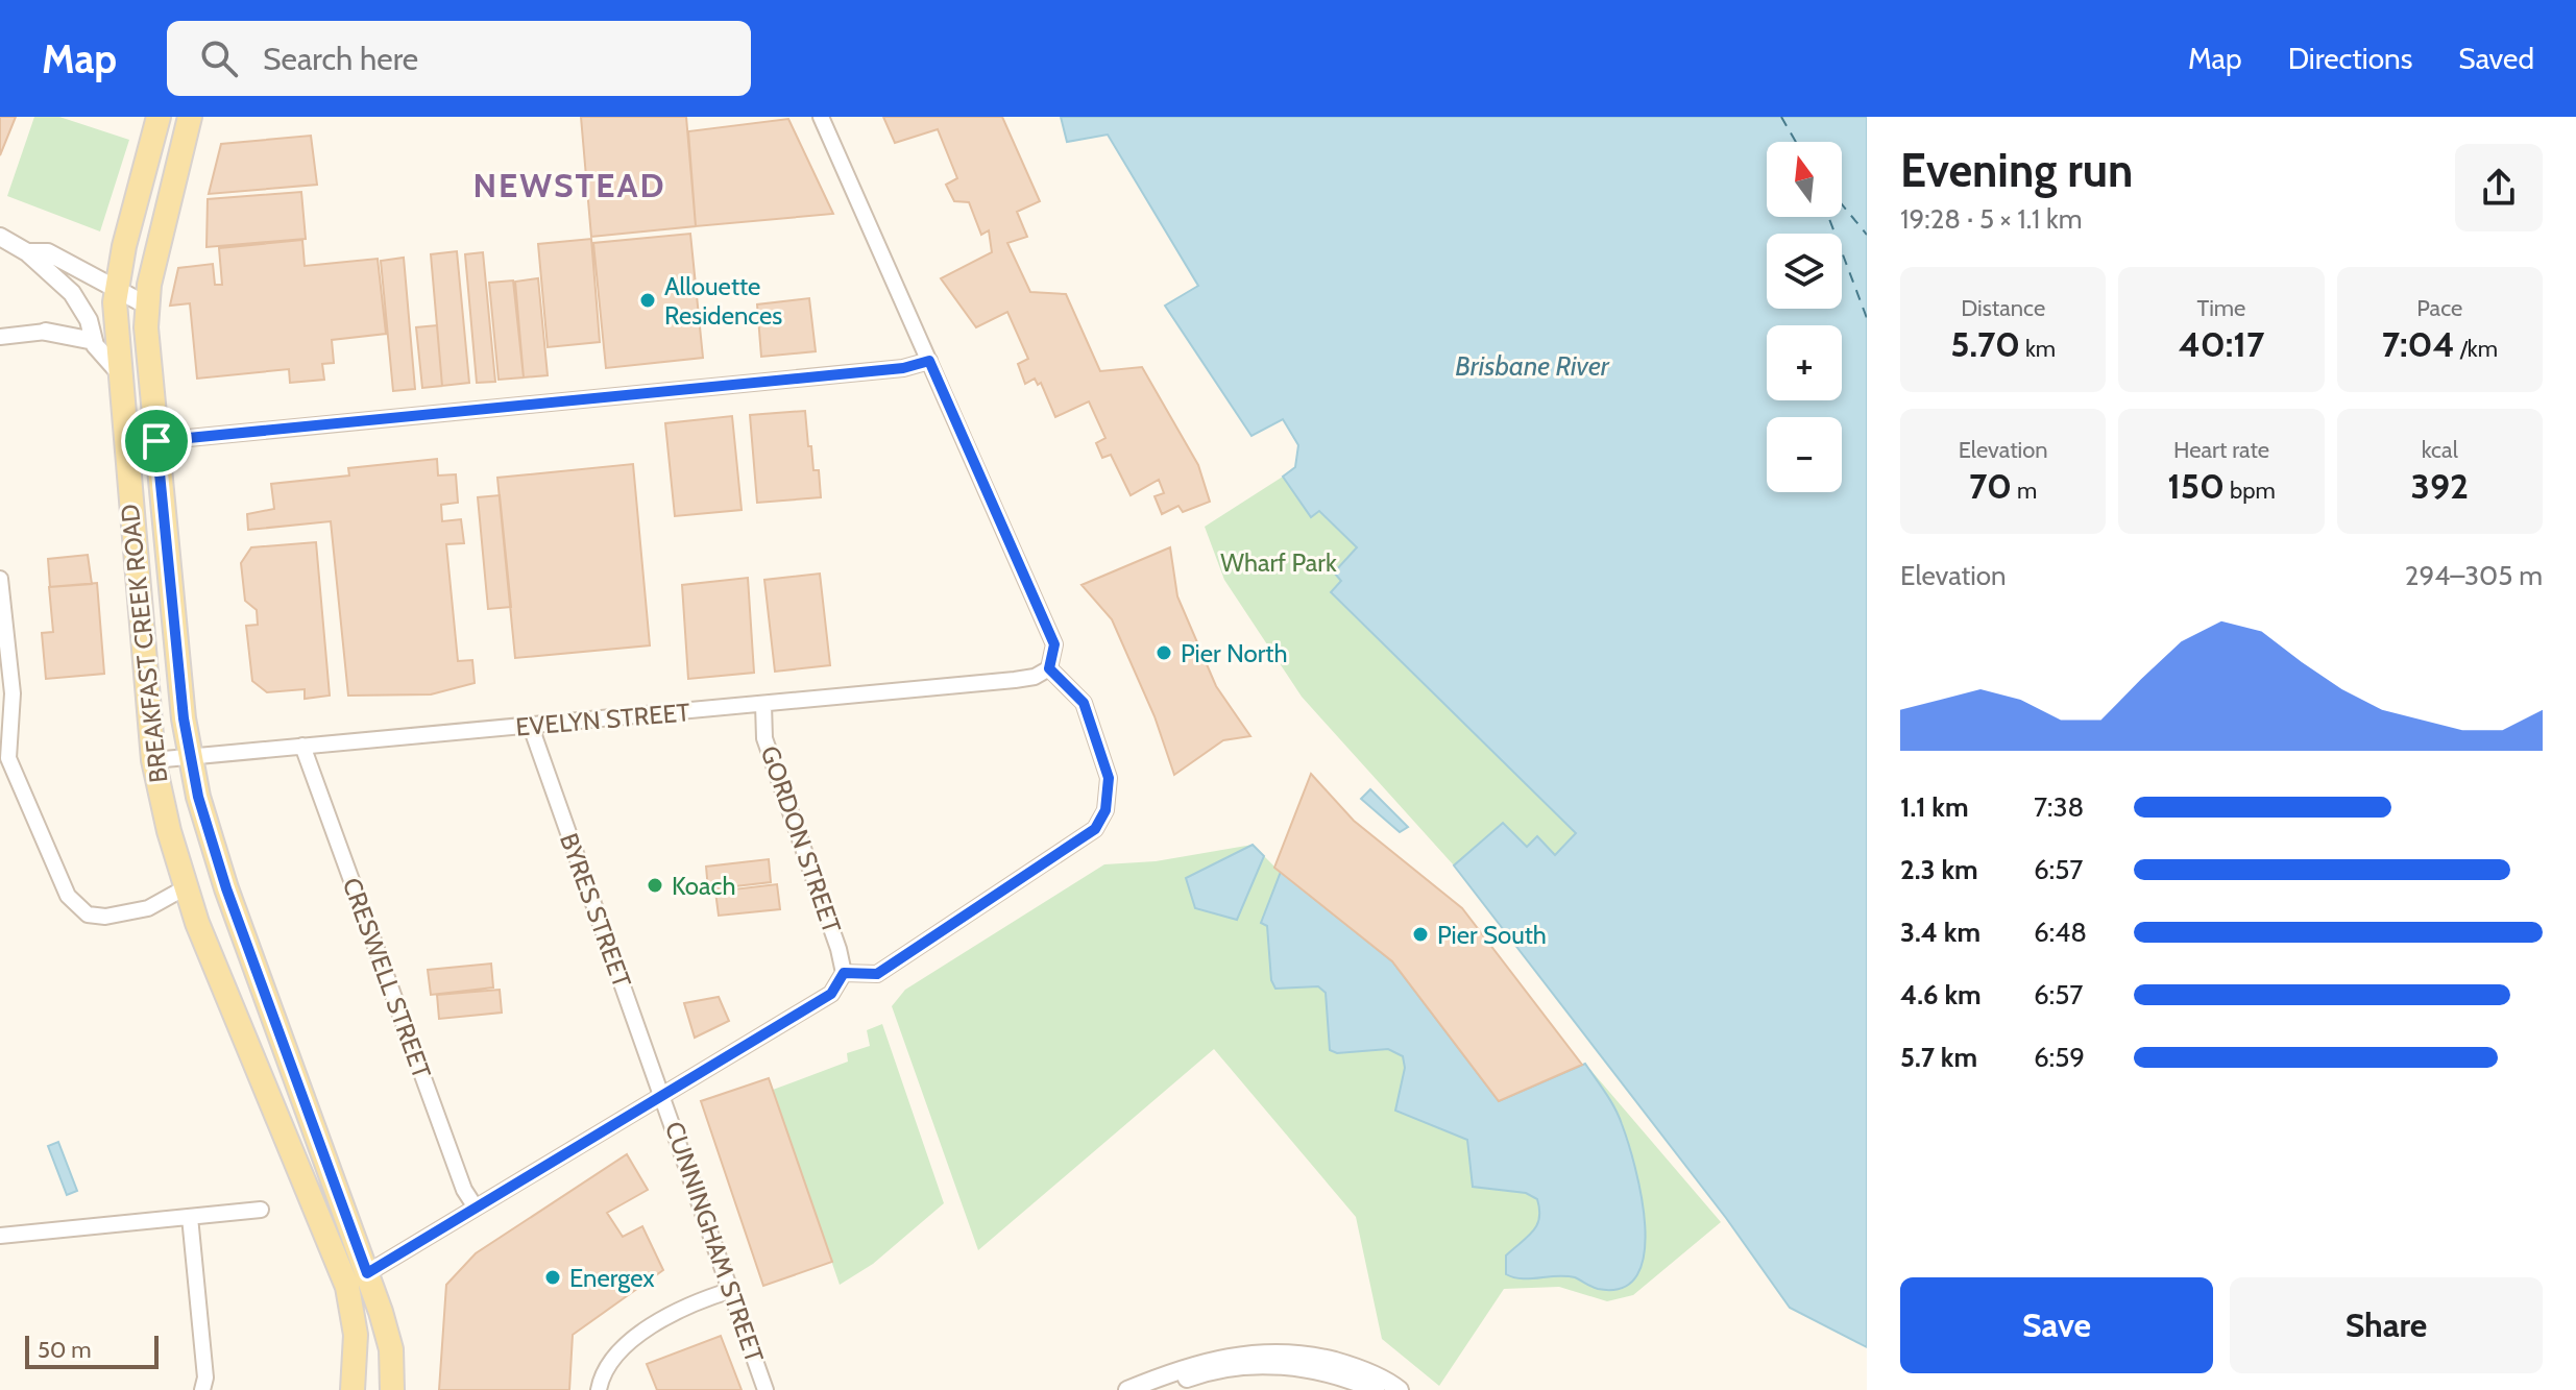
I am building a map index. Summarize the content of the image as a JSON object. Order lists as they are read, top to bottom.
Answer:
{
  "streets": {
    "main road": ["BREAKFAST CREEK ROAD"],
    "street": [
      "EVELYN STREET",
      "GORDON STREET",
      "BYRES STREET",
      "CRESWELL STREET",
      "CUNNINGHAM STREET"
    ]
  },
  "crossings": [
    ["BREAKFAST CREEK ROAD", "EVELYN STREET"],
    ["EVELYN STREET", "GORDON STREET"],
    ["EVELYN STREET", "BYRES STREET"],
    ["EVELYN STREET", "CRESWELL STREET"],
    ["BYRES STREET", "CUNNINGHAM STREET"]
  ],
  "districts": ["NEWSTEAD"],
  "water": ["Brisbane River"],
  "parks": ["Wharf Park"],
  "places": [
    "Allouette Residences",
    "Pier North",
    "Koach",
    "Pier South",
    "Energex"
  ],
  "scale_bar": "50 m",
  "north": "top",
  "page": {
    "header": "Map",
    "search": "Search here",
    "nav": ["Map", "Directions", "Saved"],
    "heading": ["Evening run", "19:28 · 5 × 1.1 km"],
    "map_buttons": ["+", "−"],
    "stats": [
      ["Distance", "5.70 km"],
      ["Time", "40:17"],
      ["Pace", "7:04 /km"],
      ["Elevation", "70 m"],
      ["Heart rate", "150 bpm"],
      ["kcal", "392"]
    ],
    "chart": ["Elevation", "294–305 m"],
    "list": [
      {
        "name": "1.1 km",
        "note": "7:38"
      },
      {
        "name": "2.3 km",
        "note": "6:57"
      },
      {
        "name": "3.4 km",
        "note": "6:48"
      },
      {
        "name": "4.6 km",
        "note": "6:57"
      },
      {
        "name": "5.7 km",
        "note": "6:59"
      }
    ],
    "buttons": ["Save", "Share"],
    "scale": "50 m"
  }
}
